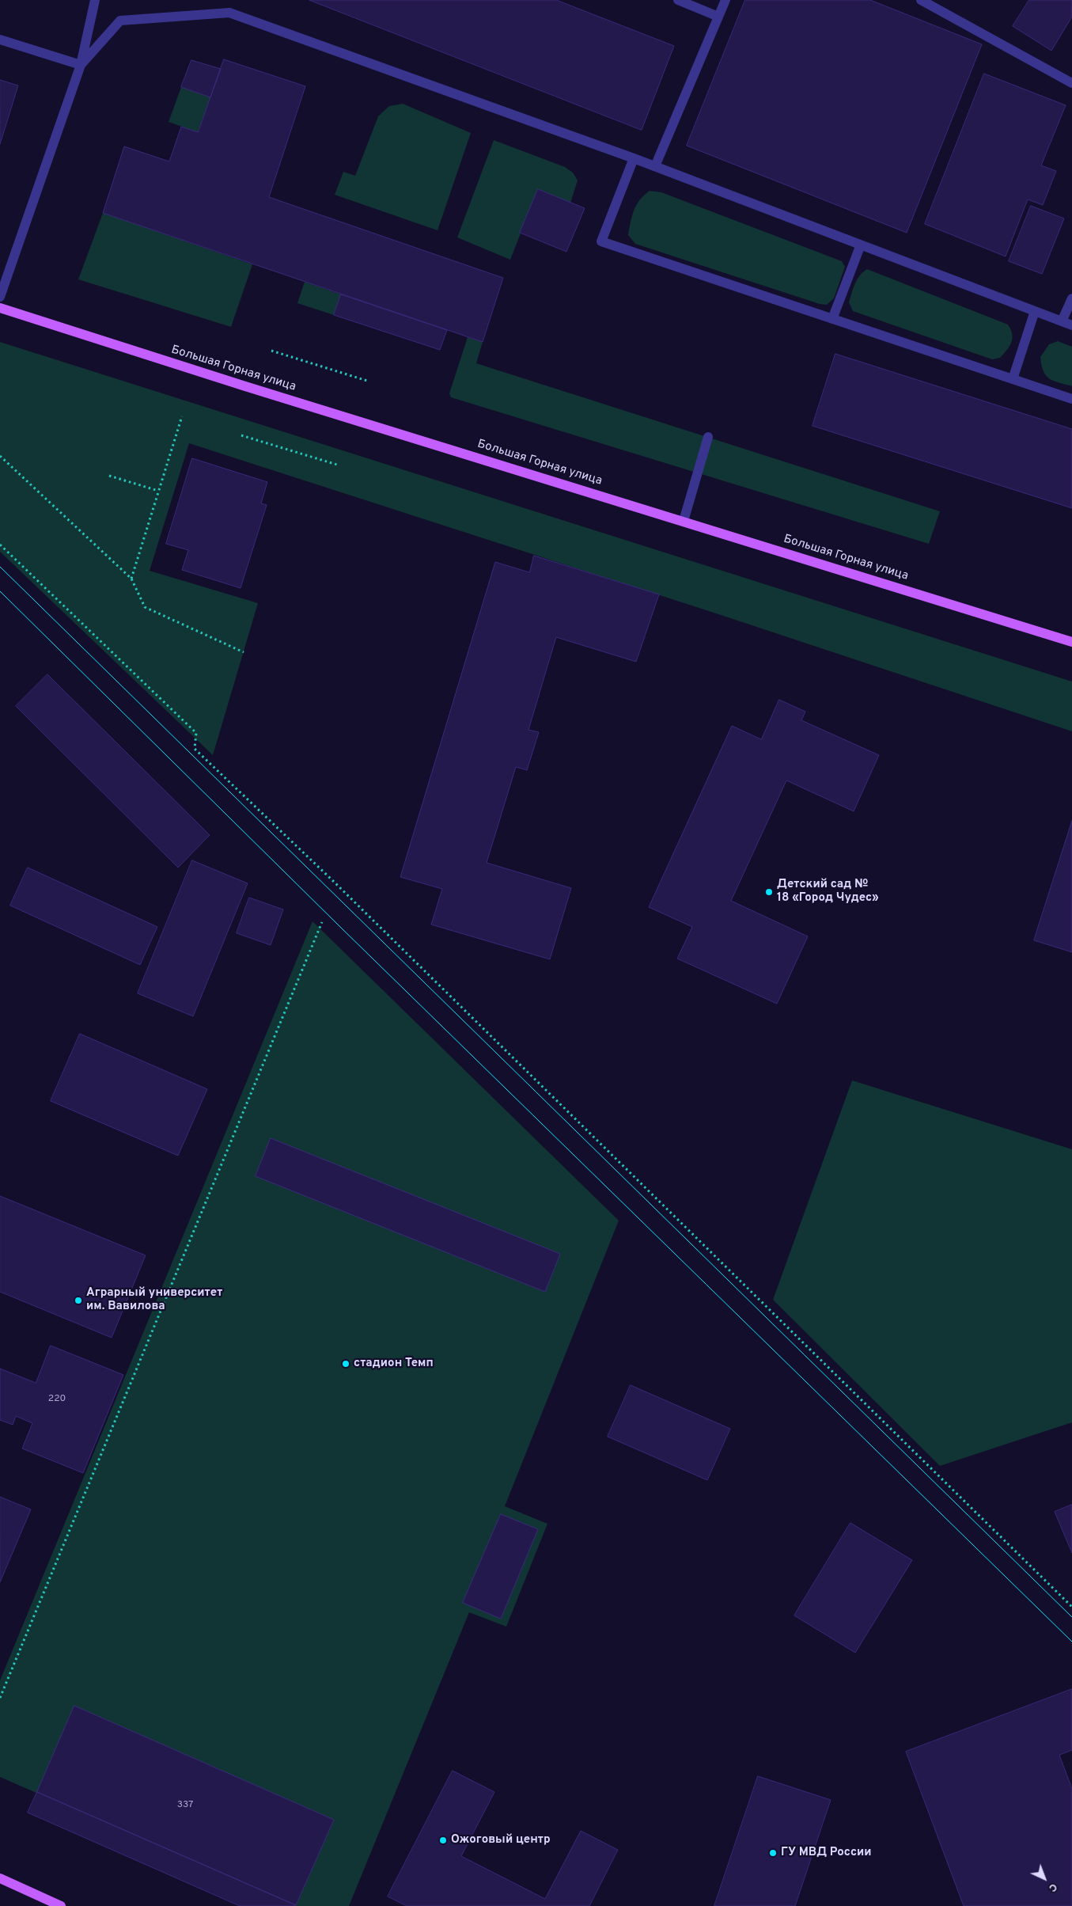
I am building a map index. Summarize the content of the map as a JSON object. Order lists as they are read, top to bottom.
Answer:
{
  "streets": {
    "main road": ["Большая Горная улица"]
  },
  "places": [
    "Детский сад № 18 «Город Чудес»",
    "Аграрный университет им. Вавилова",
    "стадион Темп",
    "Ожоговый центр",
    "ГУ МВД России"
  ],
  "house_numbers": ["220", "337"],
  "north": "bottom right"
}
